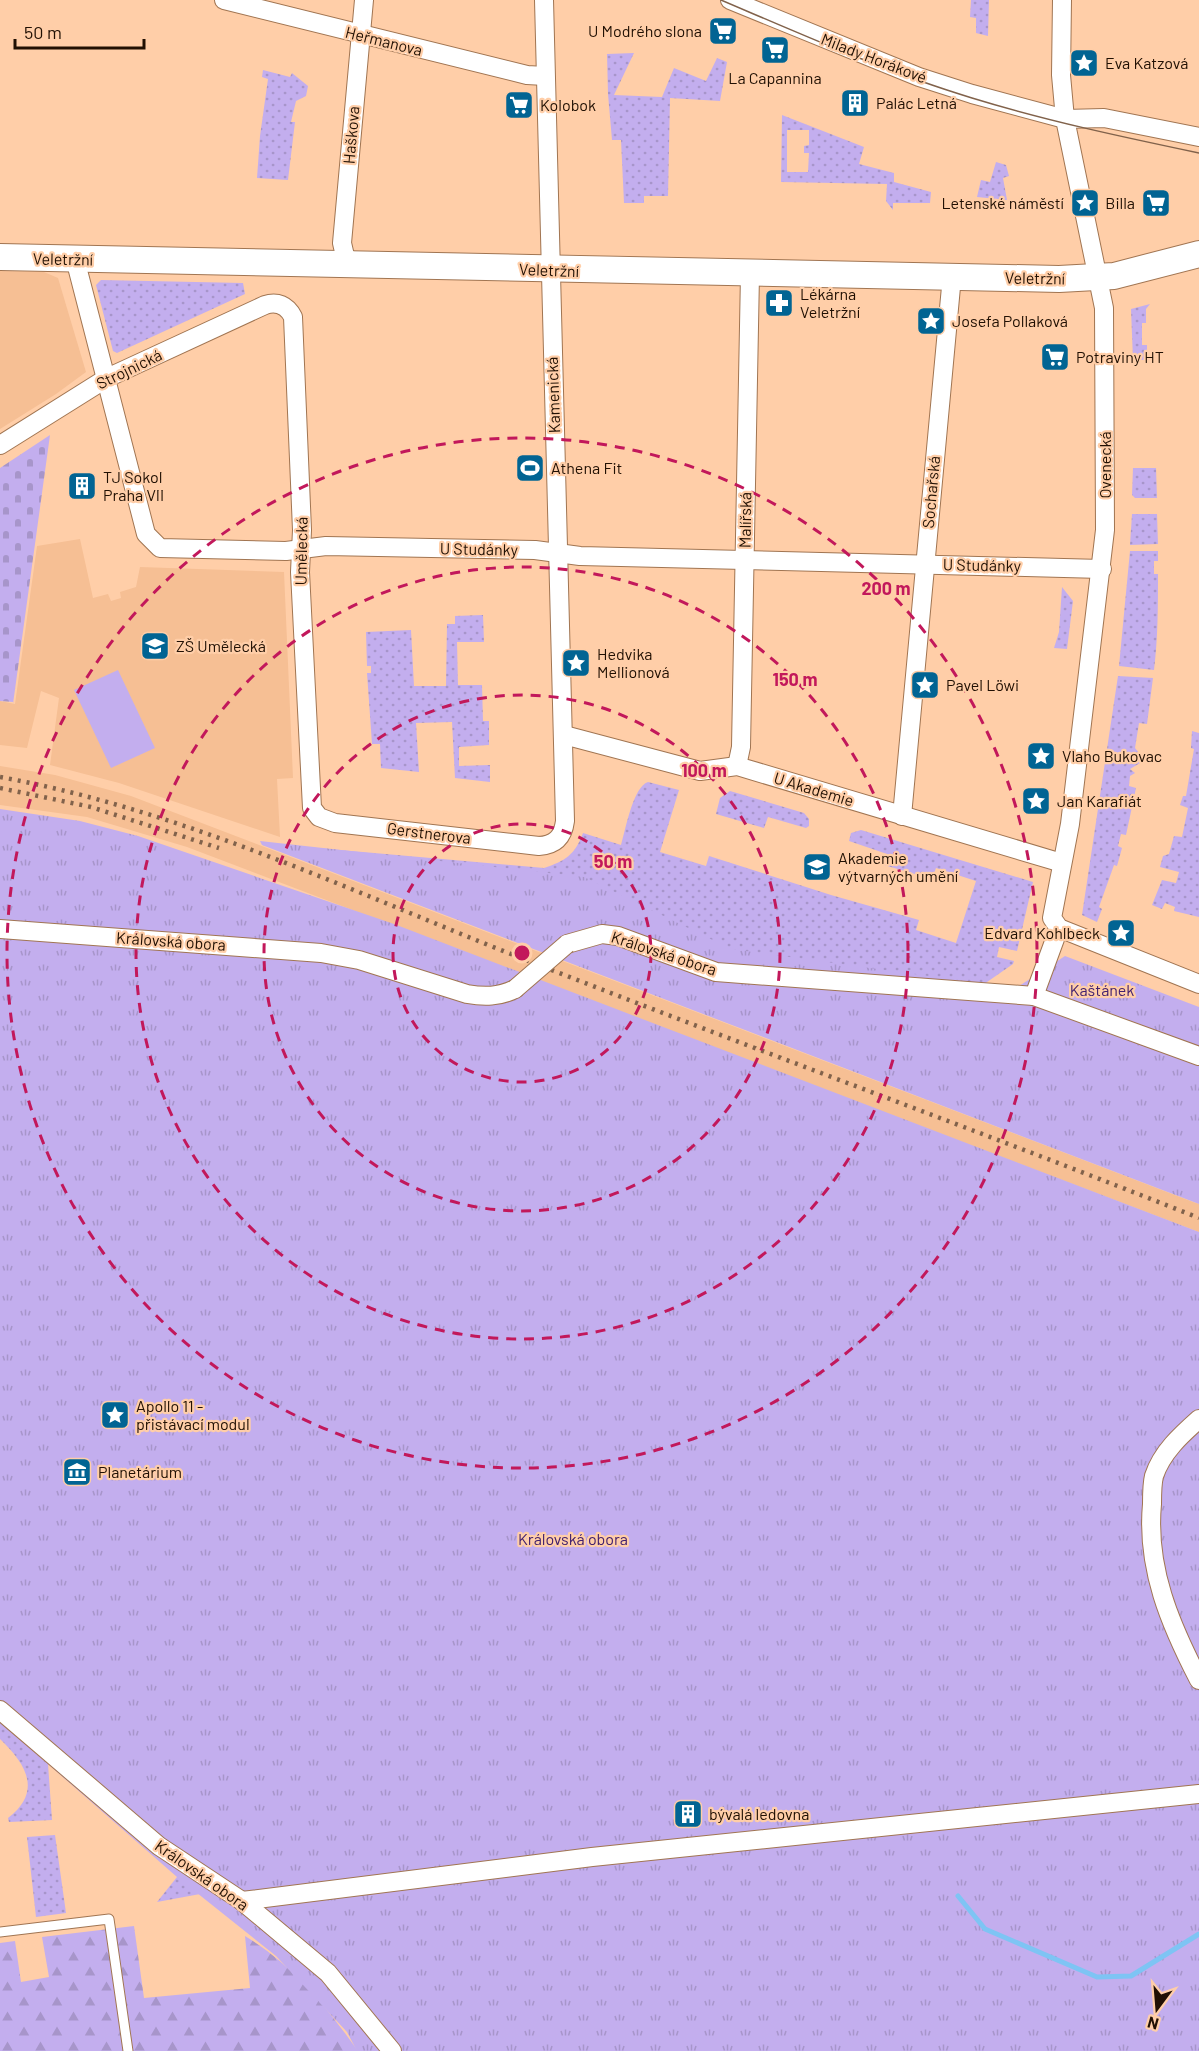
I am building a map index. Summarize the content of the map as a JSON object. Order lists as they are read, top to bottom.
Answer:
{
  "streets": {
    "main road": ["Veletržní"],
    "street": [
      "Heřmanova",
      "Milady Horákové",
      "Haškova",
      "Strojnická",
      "Kamenická",
      "Ovenecká",
      "Sochařská",
      "Malířská",
      "U Studánky",
      "Umělecká",
      "U Akademie",
      "Gerstnerova",
      "Královská obora"
    ]
  },
  "crossings": [
    ["Heřmanova", "Haškova"],
    ["Heřmanova", "Kamenická"],
    ["Milady Horákové", "Ovenecká"],
    ["Haškova", "Veletržní"],
    ["Veletržní", "Kamenická"],
    ["Veletržní", "Ovenecká"],
    ["Veletržní", "Sochařská"],
    ["Veletržní", "Malířská"],
    ["Veletržní", "U Studánky"],
    ["Strojnická", "U Studánky"],
    ["Strojnická", "Umělecká"],
    ["Kamenická", "U Studánky"],
    ["Kamenická", "U Akademie"],
    ["Kamenická", "Gerstnerova"],
    ["Ovenecká", "U Studánky"],
    ["Ovenecká", "U Akademie"],
    ["Sochařská", "U Studánky"],
    ["Sochařská", "U Akademie"],
    ["Malířská", "U Studánky"],
    ["Malířská", "U Akademie"],
    ["U Studánky", "Umělecká"],
    ["Umělecká", "Gerstnerova"]
  ],
  "parks": ["Kaštánek", "Královská obora"],
  "places": {
    "supermarket": [
      "U Modrého slona",
      "La Capannina",
      "Kolobok",
      "Billa",
      "Potraviny HT"
    ],
    "place": [
      "Eva Katzová",
      "Letenské náměstí",
      "Josefa Pollaková",
      "Hedvika Mellionová",
      "Pavel Löwi",
      "Vlaho Bukovac",
      "Jan Karafiát",
      "Edvard Kohlbeck",
      "Apollo 11 - přistávací modul"
    ],
    "building": ["Palác Letná", "TJ Sokol Praha VII", "bývalá ledovna"],
    "pharmacy": ["Lékárna Veletržní"],
    "sports": ["Athena Fit"],
    "school or university": ["ZŠ Umělecká", "Akademie výtvarných umění"],
    "museum": ["Planetárium"]
  },
  "scale_bar": "50 m",
  "north": "bottom",
  "rings": [
    "200 m",
    "150 m",
    "100 m",
    "50 m"
  ]
}
